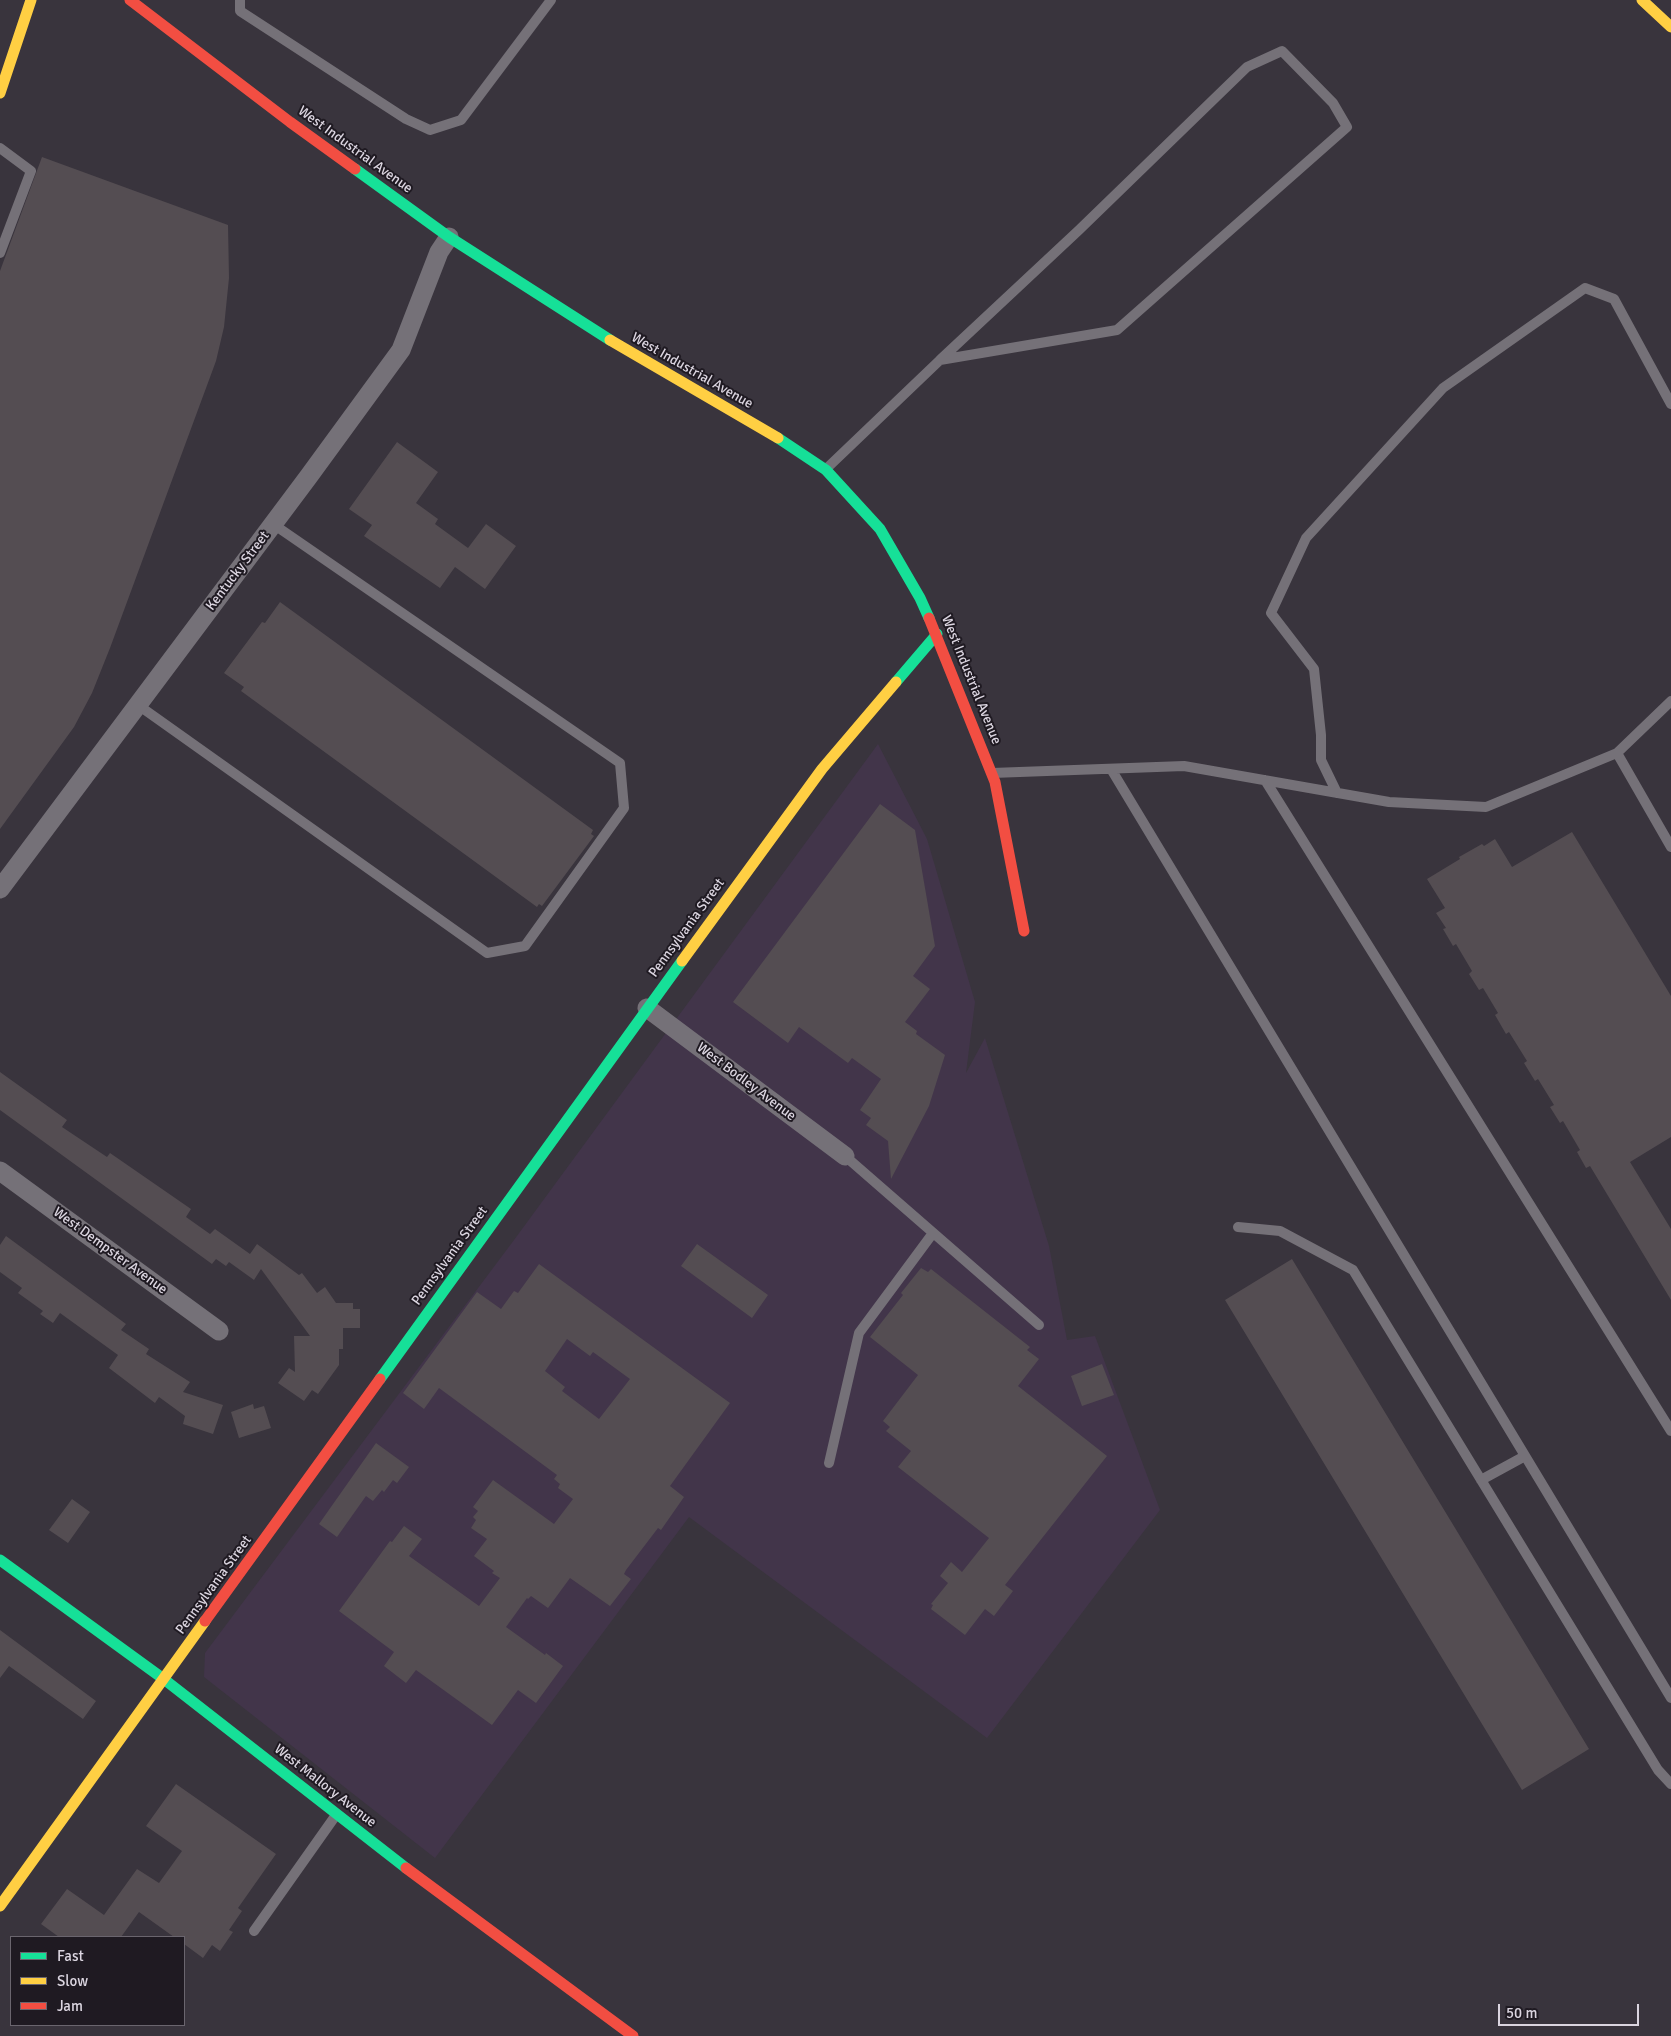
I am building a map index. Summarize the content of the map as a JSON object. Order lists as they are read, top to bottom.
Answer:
{
  "streets": {
    "main road": ["West Industrial Avenue", "Pennsylvania Street", "West Mallory Avenue"],
    "street": ["Kentucky Street", "West Bodley Avenue", "West Dempster Avenue"]
  },
  "crossings": [
    ["West Industrial Avenue", "Kentucky Street"],
    ["West Industrial Avenue", "Pennsylvania Street"],
    ["Pennsylvania Street", "West Bodley Avenue"],
    ["Pennsylvania Street", "West Mallory Avenue"]
  ],
  "legend": ["Fast", "Slow", "Jam"],
  "scale_bar": "50 m"
}
